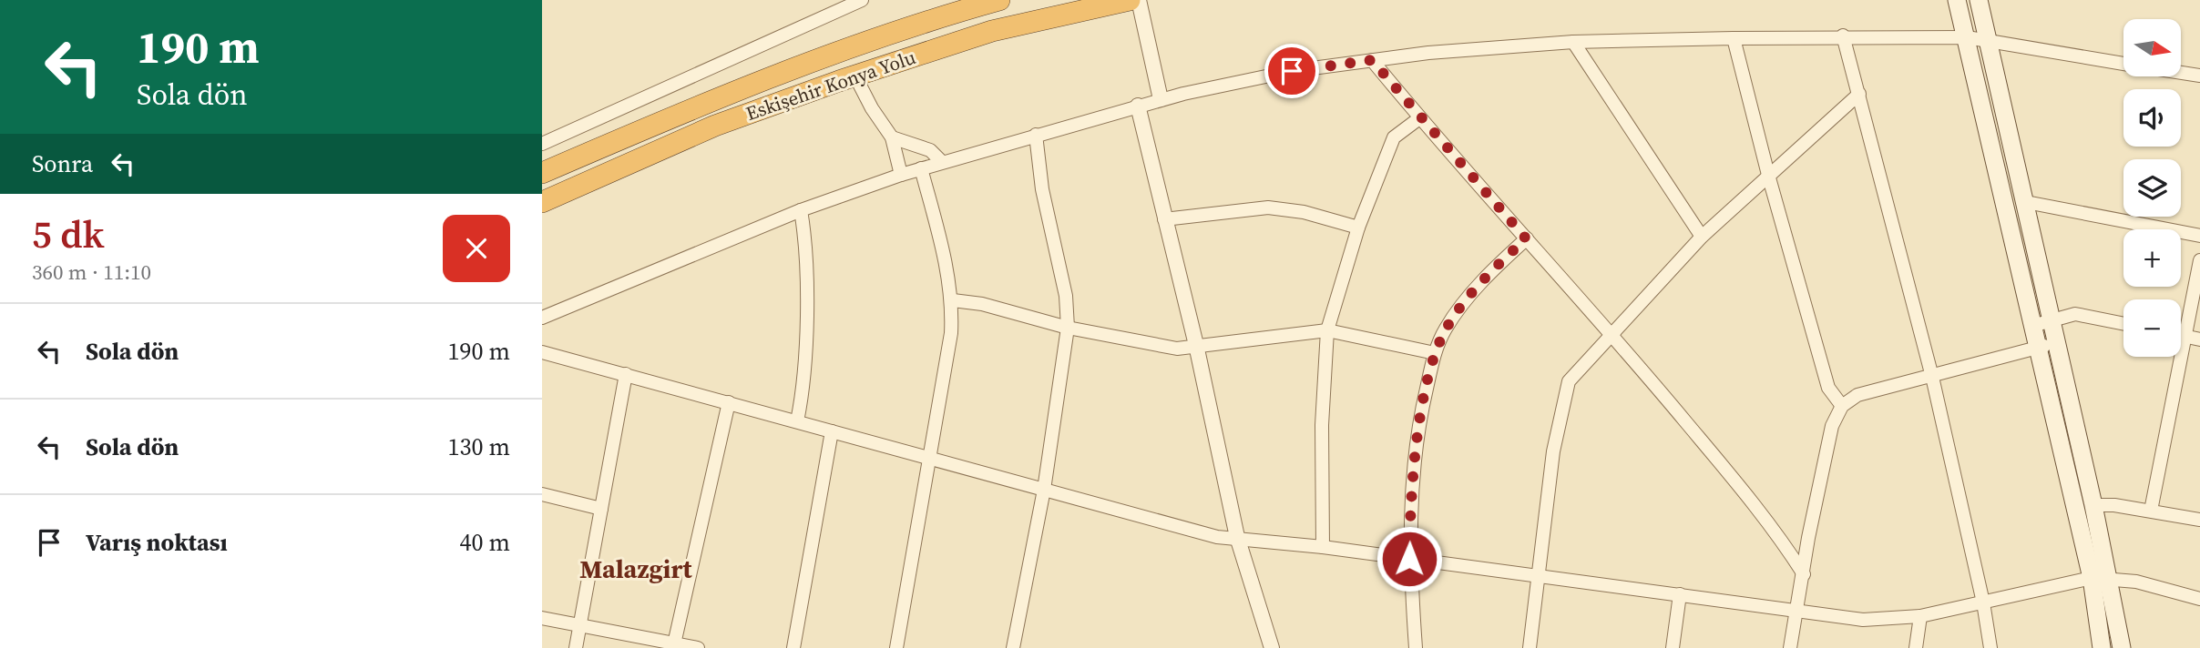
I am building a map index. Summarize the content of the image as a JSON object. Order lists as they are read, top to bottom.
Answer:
{
  "streets": {
    "highway": ["Eskişehir Konya Yolu"]
  },
  "districts": ["Malazgirt"],
  "north": "right",
  "page": {
    "turn": ["190 m", "Sola dön"],
    "map_buttons": ["+", "−"],
    "then": "Sonra",
    "heading": ["5 dk", "360 m · 11:10"],
    "list": [
      {
        "name": "Sola dön",
        "value": "190 m"
      },
      {
        "name": "Sola dön",
        "value": "130 m"
      },
      {
        "name": "Varış noktası",
        "value": "40 m"
      }
    ]
  }
}
